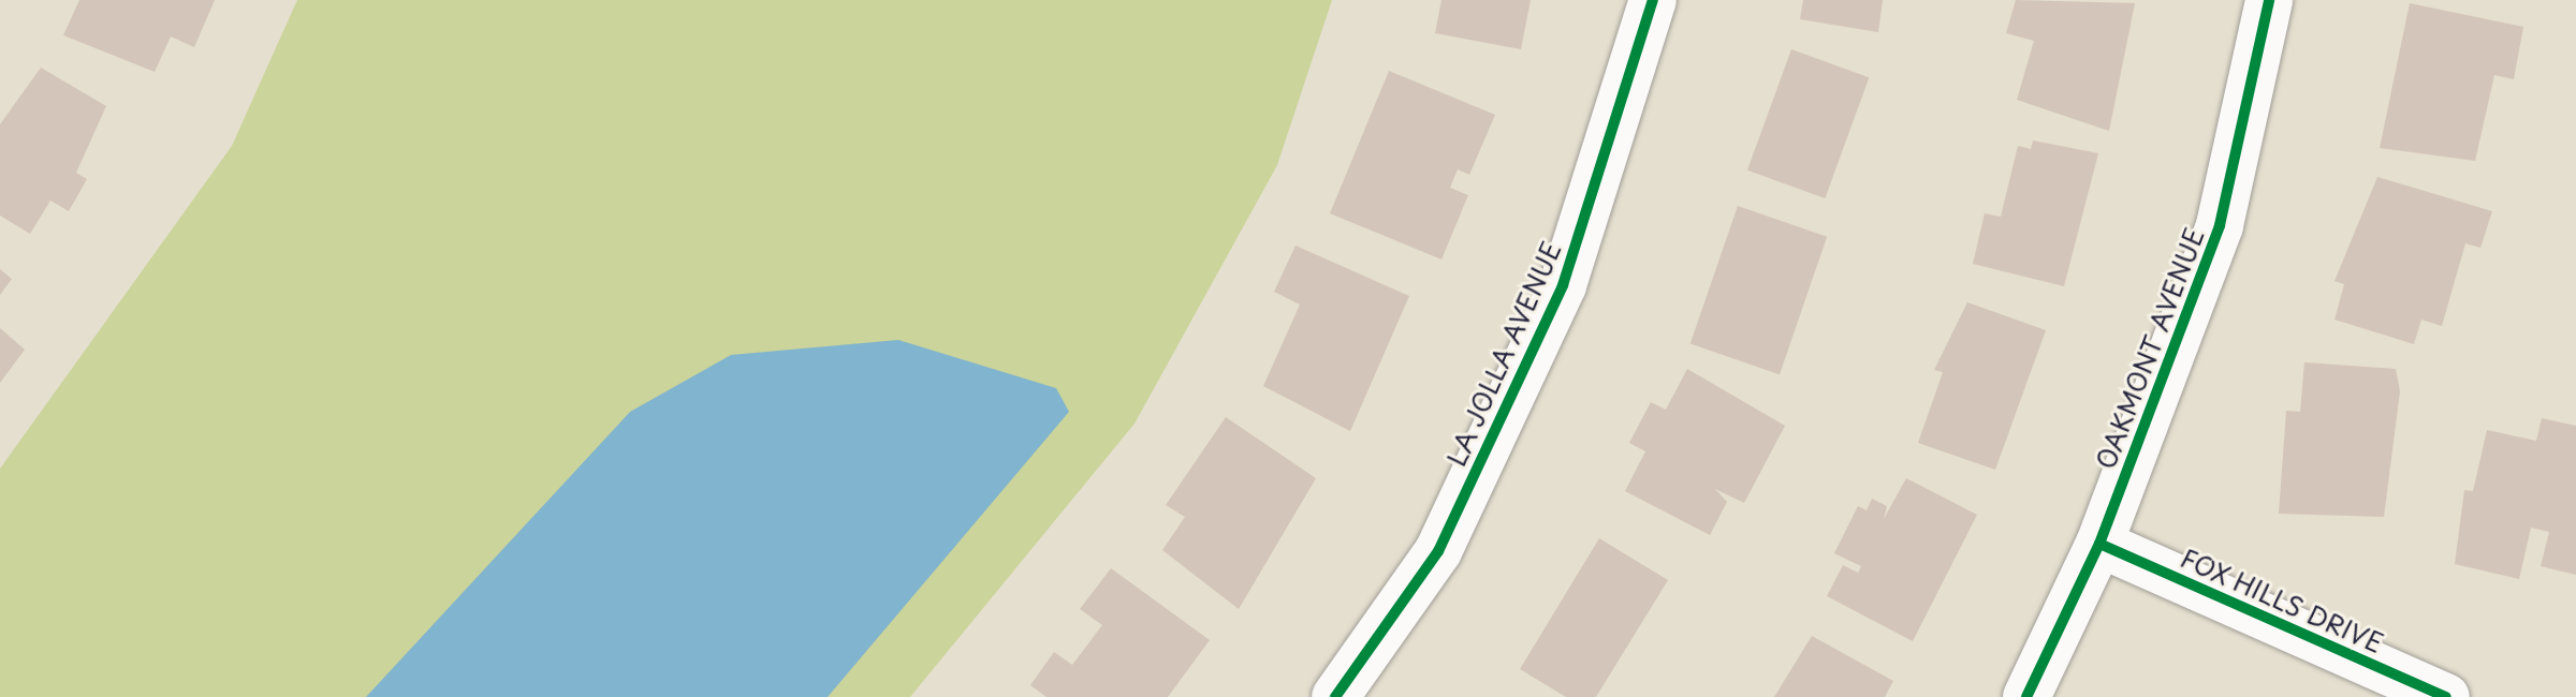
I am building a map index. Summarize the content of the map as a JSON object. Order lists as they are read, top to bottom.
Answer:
{
  "streets": {
    "street": ["OAKMONT AVENUE", "LA JOLLA AVENUE", "FOX HILLS DRIVE"]
  },
  "crossings": [
    ["OAKMONT AVENUE", "FOX HILLS DRIVE"]
  ]
}
